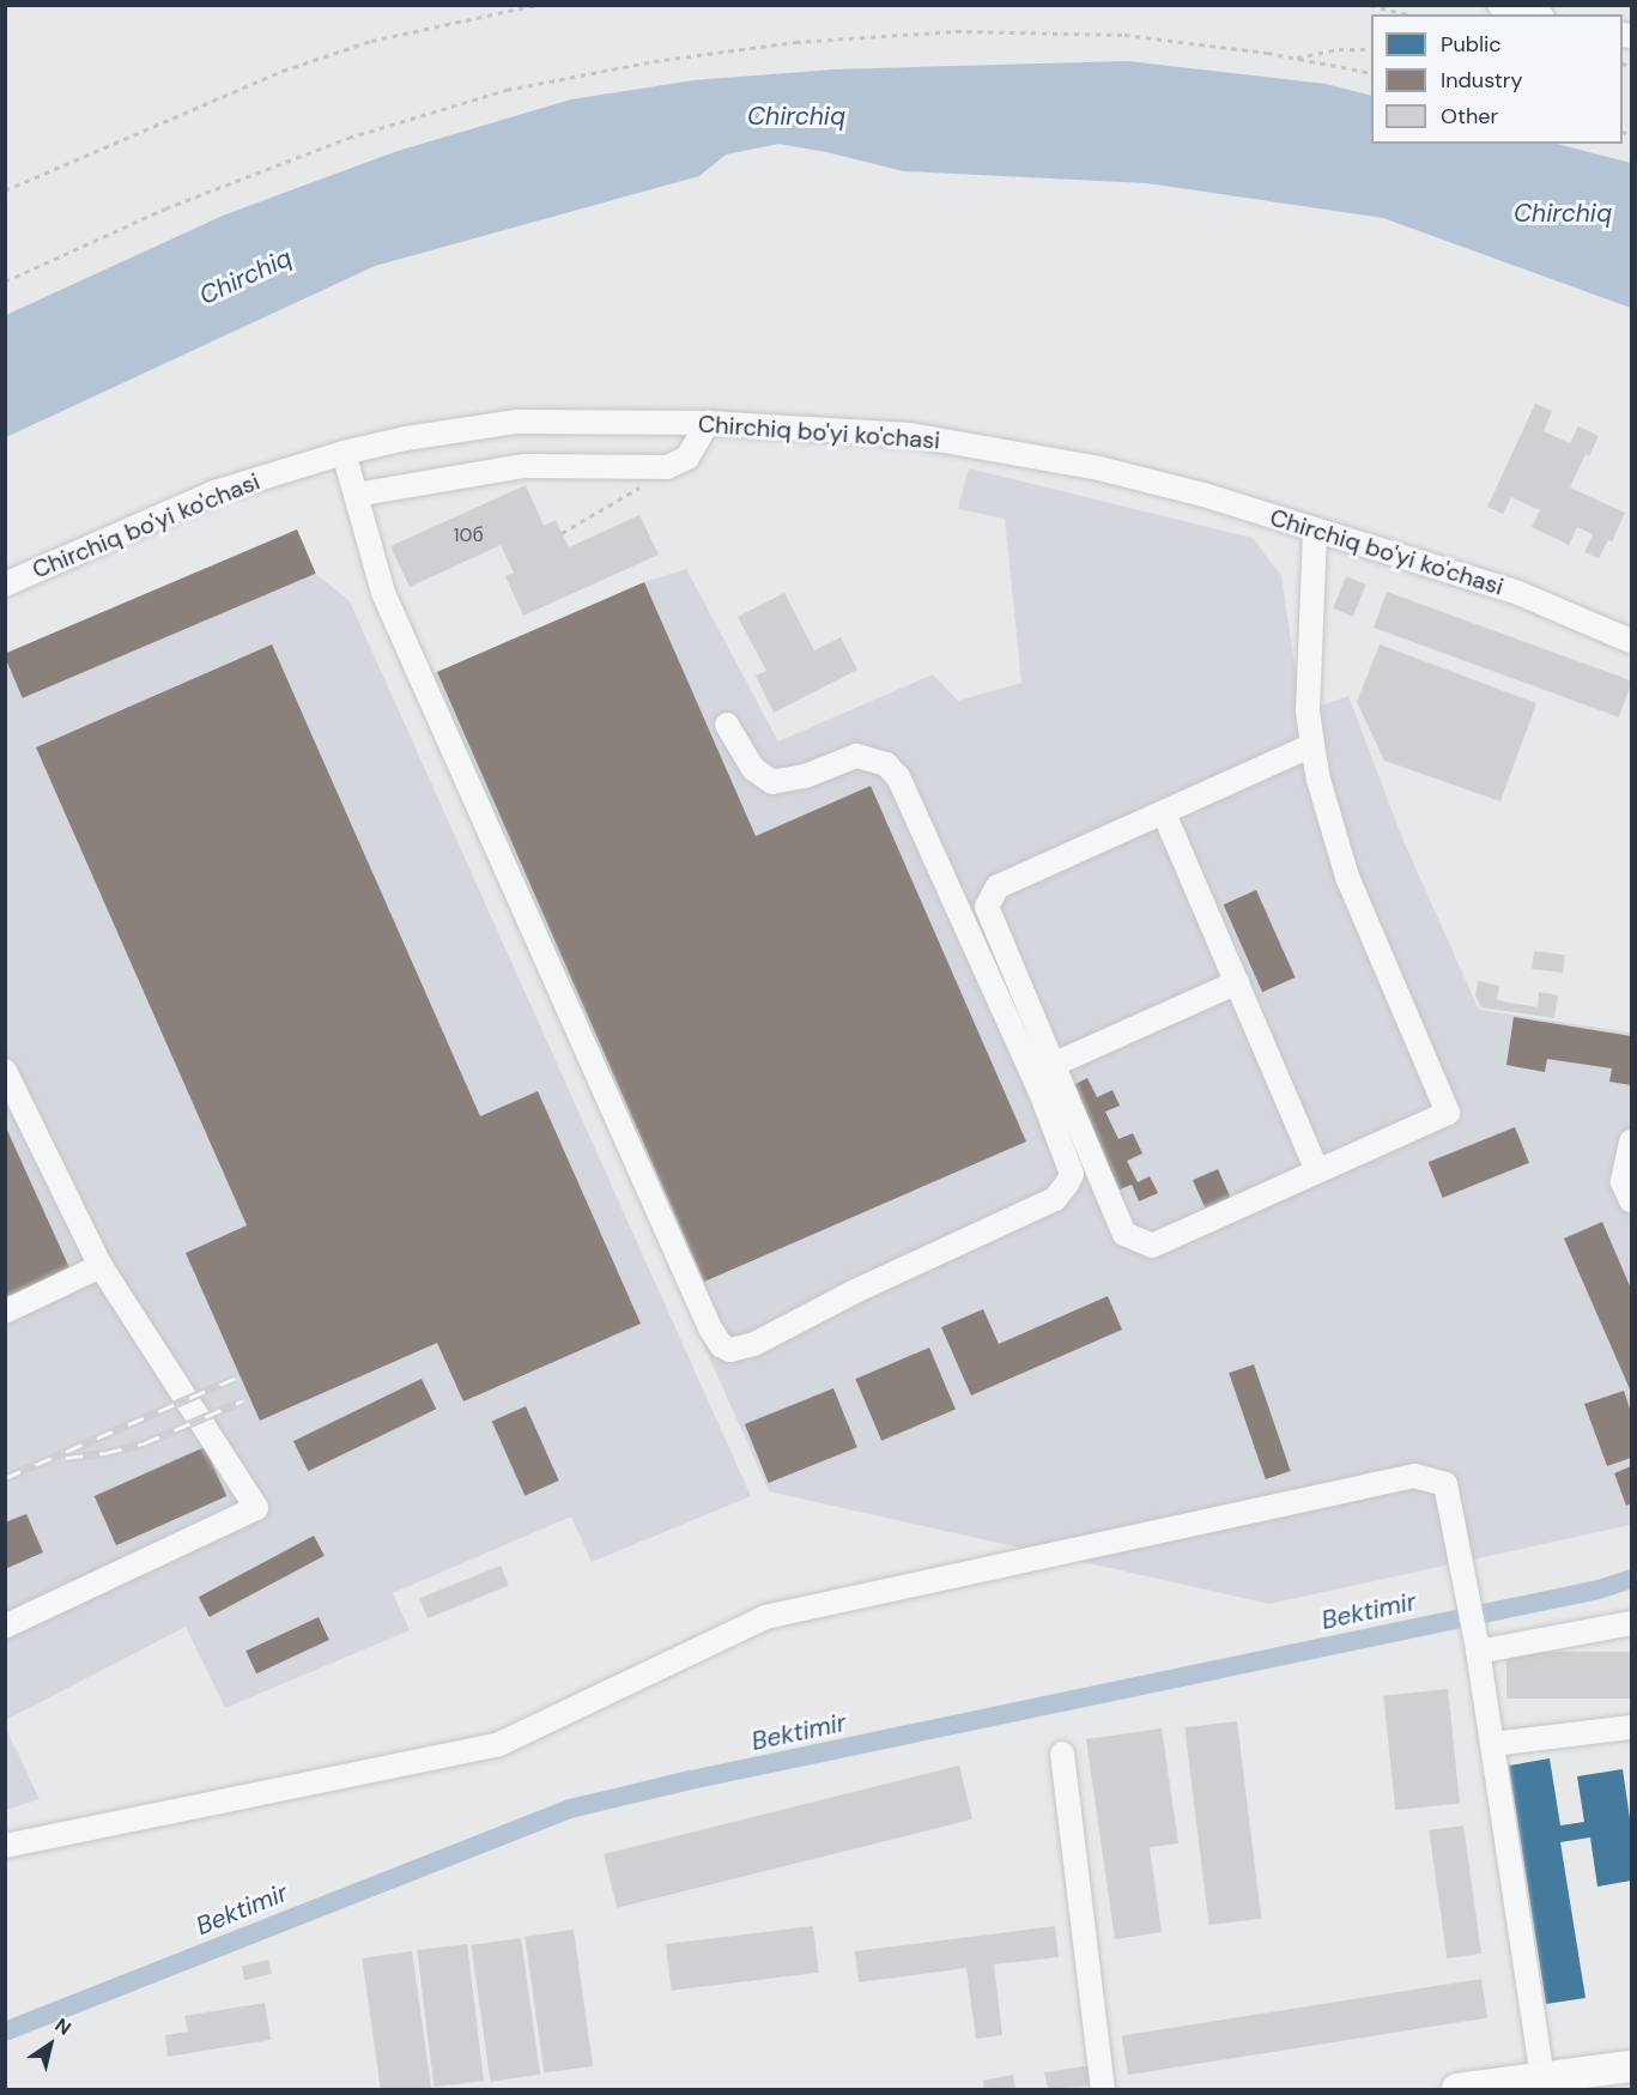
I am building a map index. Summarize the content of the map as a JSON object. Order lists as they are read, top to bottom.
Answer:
{
  "streets": {
    "street": ["Chirchiq bo'yi ko'chasi"]
  },
  "water": ["Chirchiq", "Bektimir"],
  "house_numbers": ["10б"],
  "legend": ["Public", "Industry", "Other"],
  "north": "top right"
}
